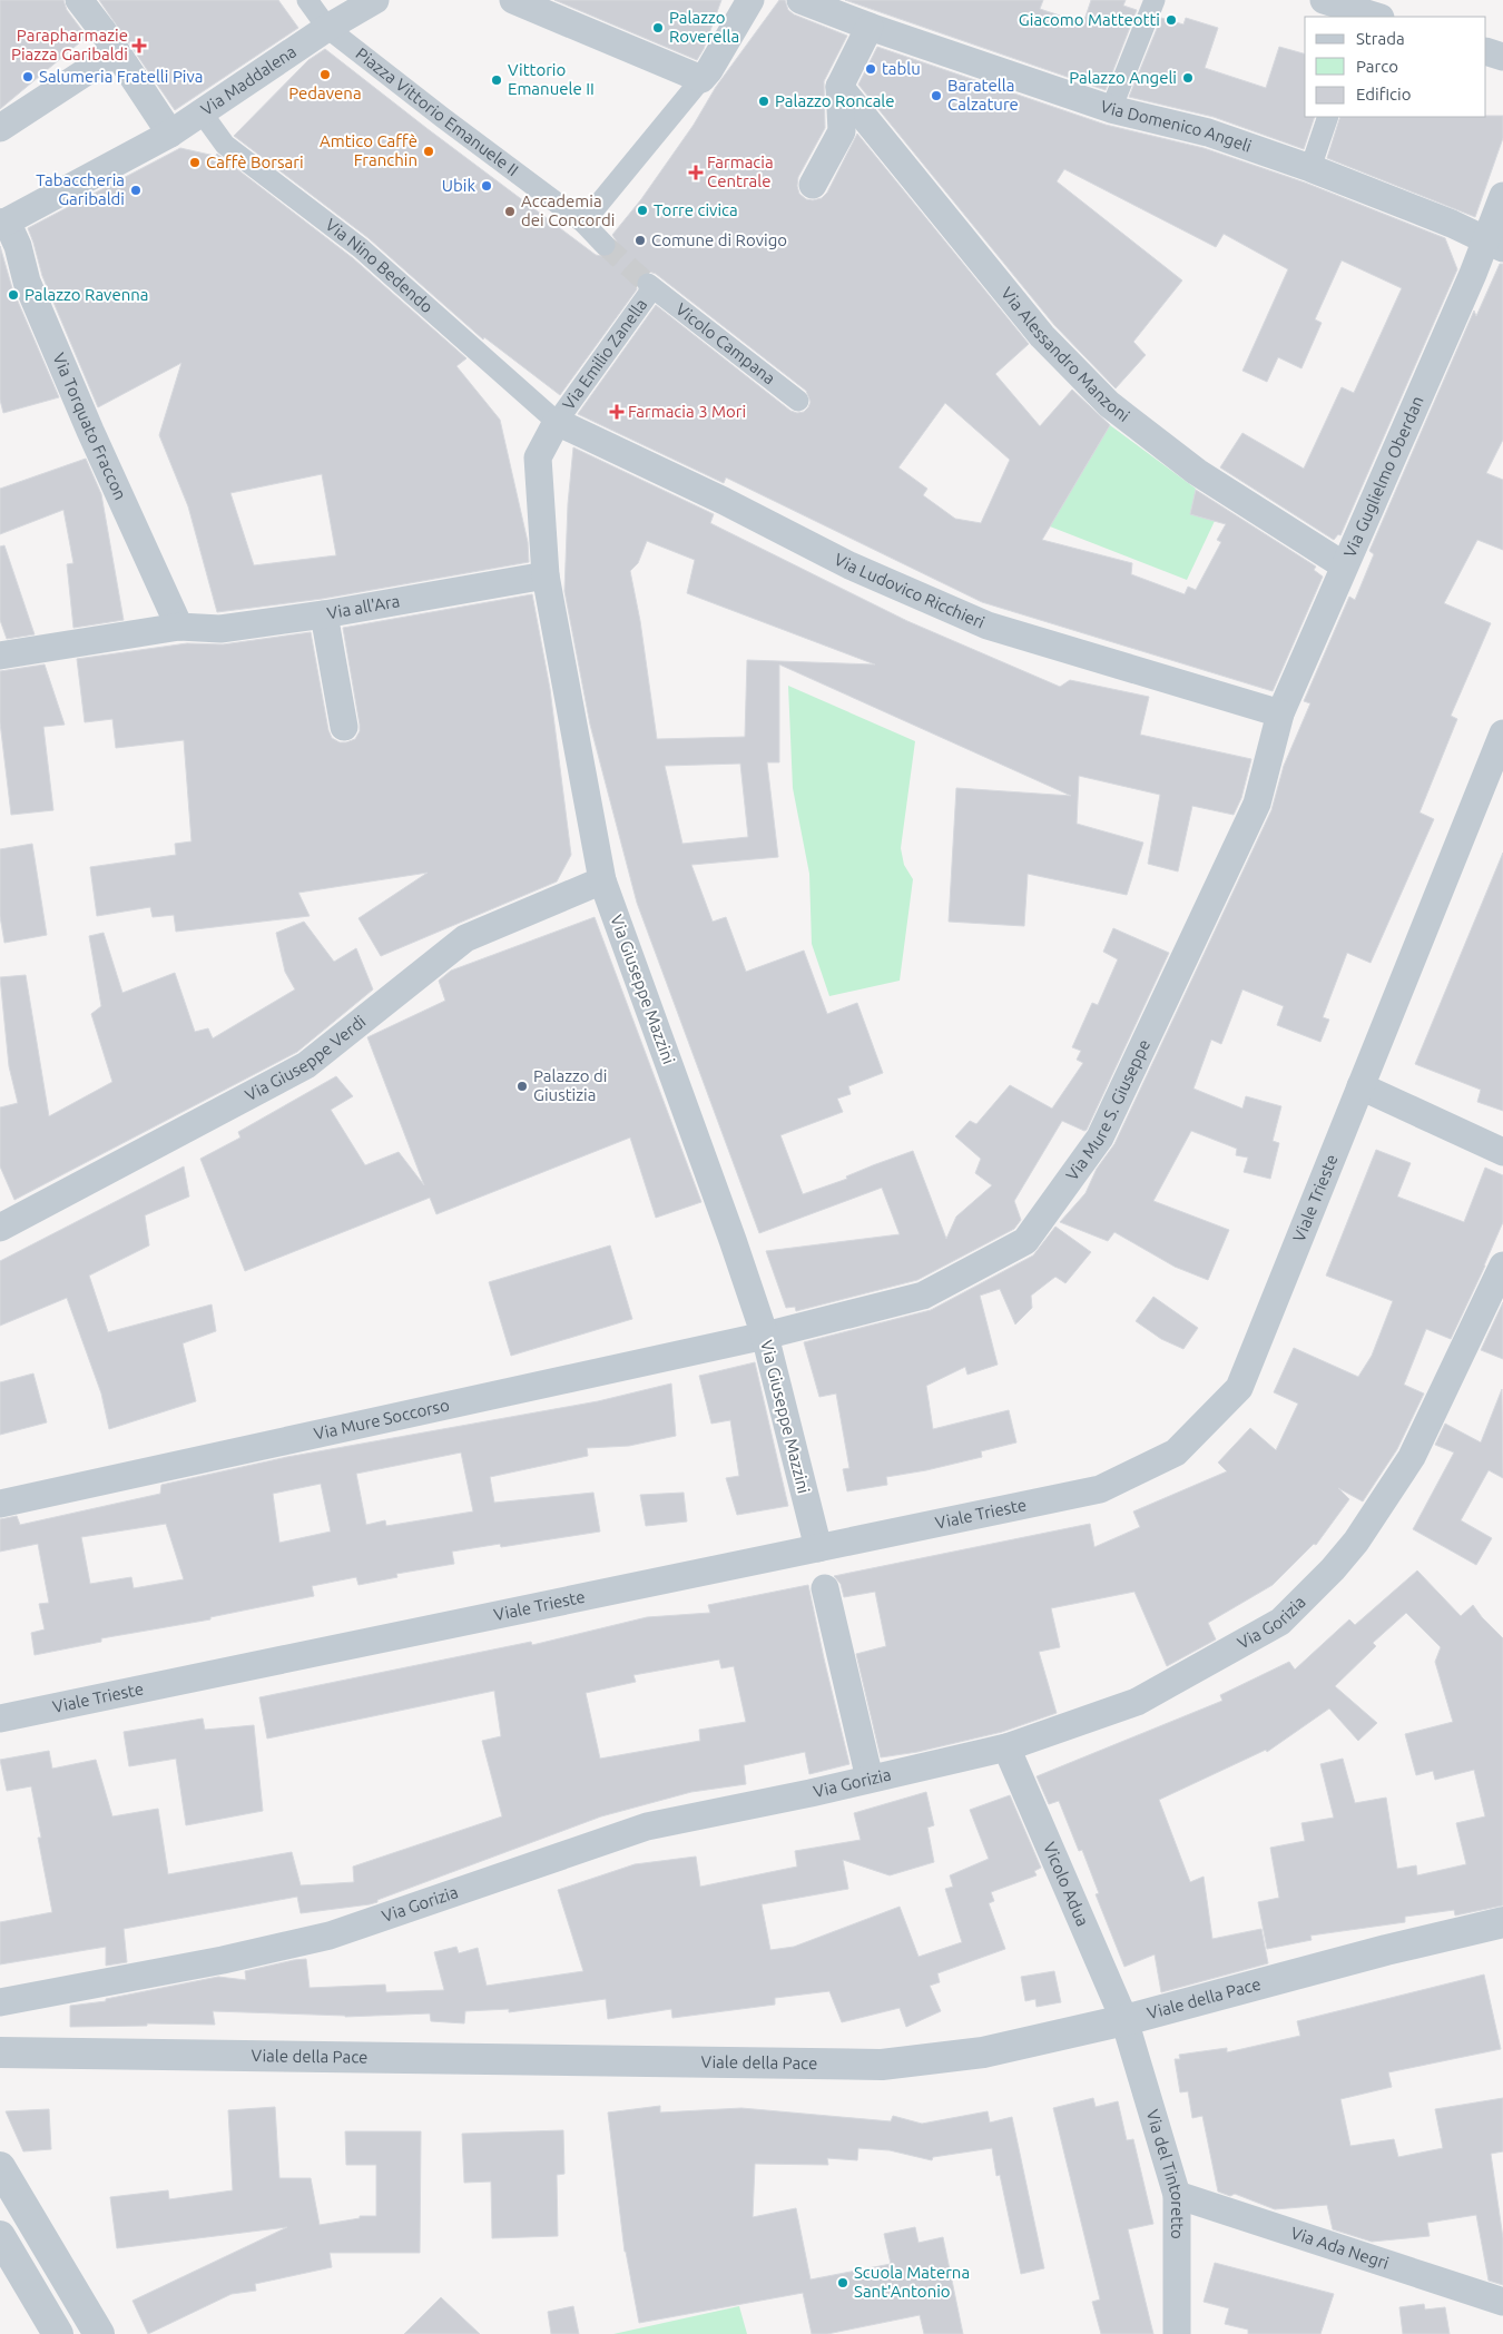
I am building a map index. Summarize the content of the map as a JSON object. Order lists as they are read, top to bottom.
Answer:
{
  "streets": {
    "street": [
      "Via Maddalena",
      "Piazza Vittorio Emanuele II",
      "Via Domenico Angeli",
      "Via Nino Bedendo",
      "Vicolo Campana",
      "Via Alessandro Manzoni",
      "Via Emilio Zanella",
      "Via Torquato Fraccon",
      "Via Guglielmo Oberdan",
      "Via Ludovico Ricchieri",
      "Via all'Ara",
      "Via Giuseppe Mazzini",
      "Via Giuseppe Verdi",
      "Via Mure S. Giuseppe",
      "Viale Trieste",
      "Via Mure Soccorso",
      "Via Gorizia",
      "Vicolo Adua",
      "Viale della Pace",
      "Via del Tintoretto",
      "Via Ada Negri"
    ]
  },
  "crossings": [
    ["Via Maddalena", "Piazza Vittorio Emanuele II"],
    ["Via Maddalena", "Via Nino Bedendo"],
    ["Via Maddalena", "Via Torquato Fraccon"],
    ["Via Domenico Angeli", "Via Guglielmo Oberdan"],
    ["Via Nino Bedendo", "Via Emilio Zanella"],
    ["Via Nino Bedendo", "Via Ludovico Ricchieri"],
    ["Via Nino Bedendo", "Via Giuseppe Mazzini"],
    ["Vicolo Campana", "Via Emilio Zanella"],
    ["Via Alessandro Manzoni", "Via Guglielmo Oberdan"],
    ["Via Emilio Zanella", "Via Ludovico Ricchieri"],
    ["Via Emilio Zanella", "Via Giuseppe Mazzini"],
    ["Via Torquato Fraccon", "Via all'Ara"],
    ["Via Guglielmo Oberdan", "Via Ludovico Ricchieri"],
    ["Via Guglielmo Oberdan", "Via Mure S. Giuseppe"],
    ["Via Ludovico Ricchieri", "Via Giuseppe Mazzini"],
    ["Via Ludovico Ricchieri", "Via Mure S. Giuseppe"],
    ["Via all'Ara", "Via Giuseppe Mazzini"],
    ["Via Giuseppe Mazzini", "Via Giuseppe Verdi"],
    ["Via Giuseppe Mazzini", "Via Mure S. Giuseppe"],
    ["Via Giuseppe Mazzini", "Viale Trieste"],
    ["Via Giuseppe Mazzini", "Via Mure Soccorso"],
    ["Via Mure S. Giuseppe", "Via Mure Soccorso"],
    ["Via Gorizia", "Vicolo Adua"],
    ["Vicolo Adua", "Viale della Pace"],
    ["Vicolo Adua", "Via del Tintoretto"],
    ["Viale della Pace", "Via del Tintoretto"],
    ["Via del Tintoretto", "Via Ada Negri"]
  ],
  "places": {
    "other": [
      "Giacomo Matteotti",
      "Palazzo Roverella",
      "tablu",
      "Pedavena",
      "Salumeria Fratelli Piva",
      "Palazzo Angeli",
      "Vittorio Emanuele II",
      "Baratella Calzature",
      "Palazzo Roncale",
      "Amtico Caffè Franchin",
      "Caffè Borsari",
      "Ubik",
      "Tabaccheria Garibaldi",
      "Torre civica",
      "Accademia dei Concordi",
      "Comune di Rovigo",
      "Palazzo Ravenna",
      "Palazzo di Giustizia",
      "Scuola Materna Sant'Antonio"
    ],
    "health": ["Parapharmazie Piazza Garibaldi", "Farmacia Centrale", "Farmacia 3 Mori"]
  },
  "legend": ["Strada", "Parco", "Edificio"]
}
